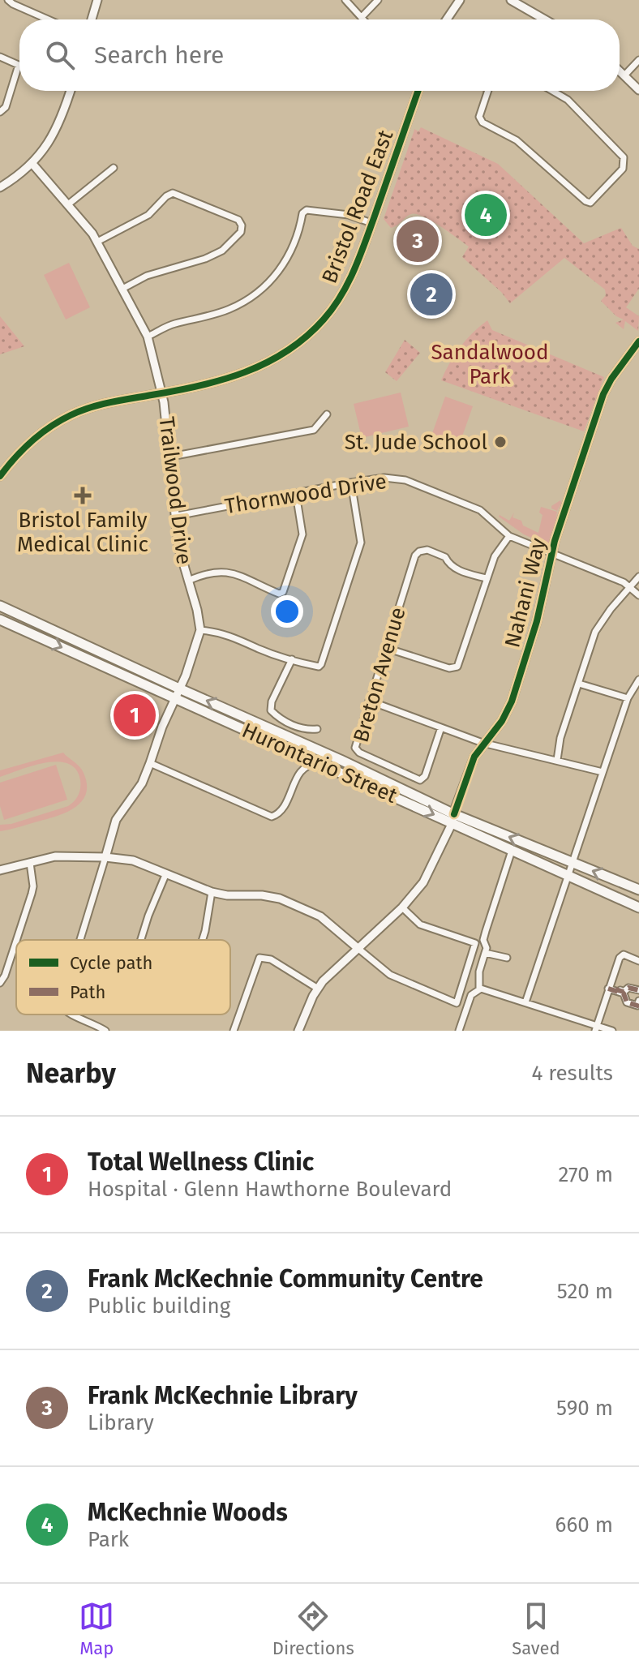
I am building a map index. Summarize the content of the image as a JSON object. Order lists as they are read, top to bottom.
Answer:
{
  "streets": {
    "main road": ["Hurontario Street"],
    "street": [
      "Bristol Road East",
      "Trailwood Drive",
      "Thornwood Drive",
      "Nahani Way",
      "Breton Avenue"
    ]
  },
  "crossings": [
    ["Bristol Road East", "Trailwood Drive"],
    ["Trailwood Drive", "Thornwood Drive"],
    ["Thornwood Drive", "Nahani Way"],
    ["Nahani Way", "Hurontario Street"]
  ],
  "parks": ["Sandalwood Park"],
  "places": {
    "other": ["St. Jude School"],
    "health": ["Bristol Family Medical Clinic"]
  },
  "legend": ["Cycle path", "Path"],
  "page": {
    "search": "Search here",
    "pins": [
      "4",
      "3",
      "2",
      "1"
    ],
    "heading": ["Nearby", "4 results"],
    "list": [
      {
        "mark": "1",
        "name": "Total Wellness Clinic",
        "note": "Hospital · Glenn Hawthorne Boulevard",
        "value": "270 m"
      },
      {
        "mark": "2",
        "name": "Frank McKechnie Community Centre",
        "note": "Public building",
        "value": "520 m"
      },
      {
        "mark": "3",
        "name": "Frank McKechnie Library",
        "note": "Library",
        "value": "590 m"
      },
      {
        "mark": "4",
        "name": "McKechnie Woods",
        "note": "Park",
        "value": "660 m"
      }
    ],
    "nav": ["Map", "Directions", "Saved"]
  }
}
